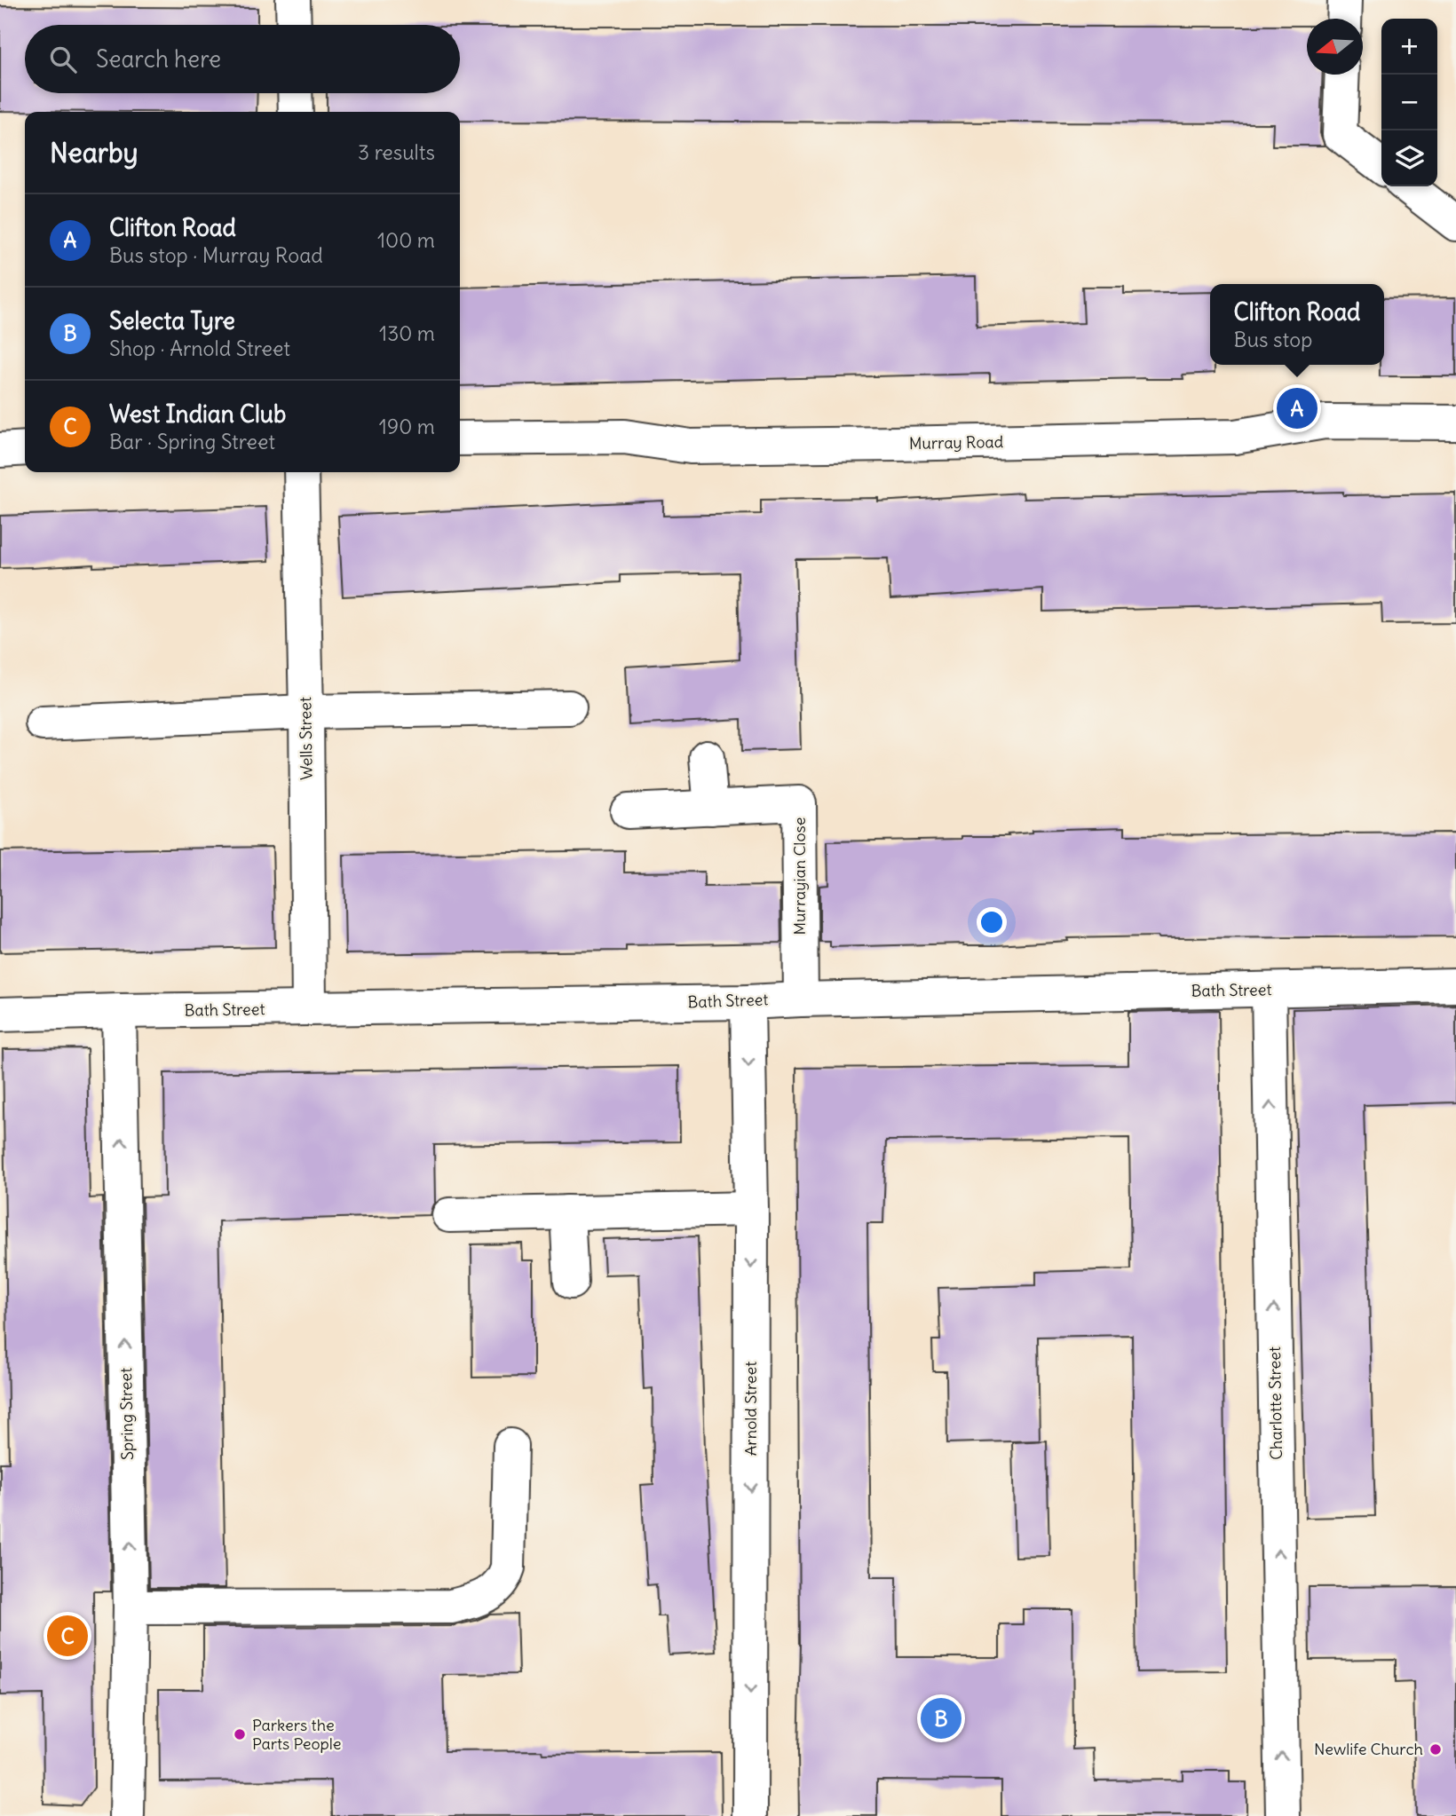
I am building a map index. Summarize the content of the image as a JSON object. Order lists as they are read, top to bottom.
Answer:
{
  "streets": {
    "street": [
      "Murray Road",
      "Wells Street",
      "Murrayian Close",
      "Bath Street",
      "Charlotte Street",
      "Arnold Street",
      "Spring Street"
    ]
  },
  "crossings": [
    ["Wells Street", "Bath Street"],
    ["Murrayian Close", "Bath Street"],
    ["Bath Street", "Charlotte Street"],
    ["Bath Street", "Arnold Street"],
    ["Bath Street", "Spring Street"]
  ],
  "one_way": ["Charlotte Street", "Arnold Street", "Spring Street"],
  "places": ["Parkers the Parts People", "Newlife Church"],
  "north": "left",
  "page": {
    "map_buttons": ["+", "−"],
    "search": "Search here",
    "heading": ["Nearby", "3 results"],
    "list": [
      {
        "mark": "A",
        "name": "Clifton Road",
        "note": "Bus stop · Murray Road",
        "value": "100 m"
      },
      {
        "mark": "B",
        "name": "Selecta Tyre",
        "note": "Shop · Arnold Street",
        "value": "130 m"
      },
      {
        "mark": "C",
        "name": "West Indian Club",
        "note": "Bar · Spring Street",
        "value": "190 m"
      }
    ],
    "popup": ["Clifton Road", "Bus stop"],
    "pins": ["A", "C", "B"]
  }
}
